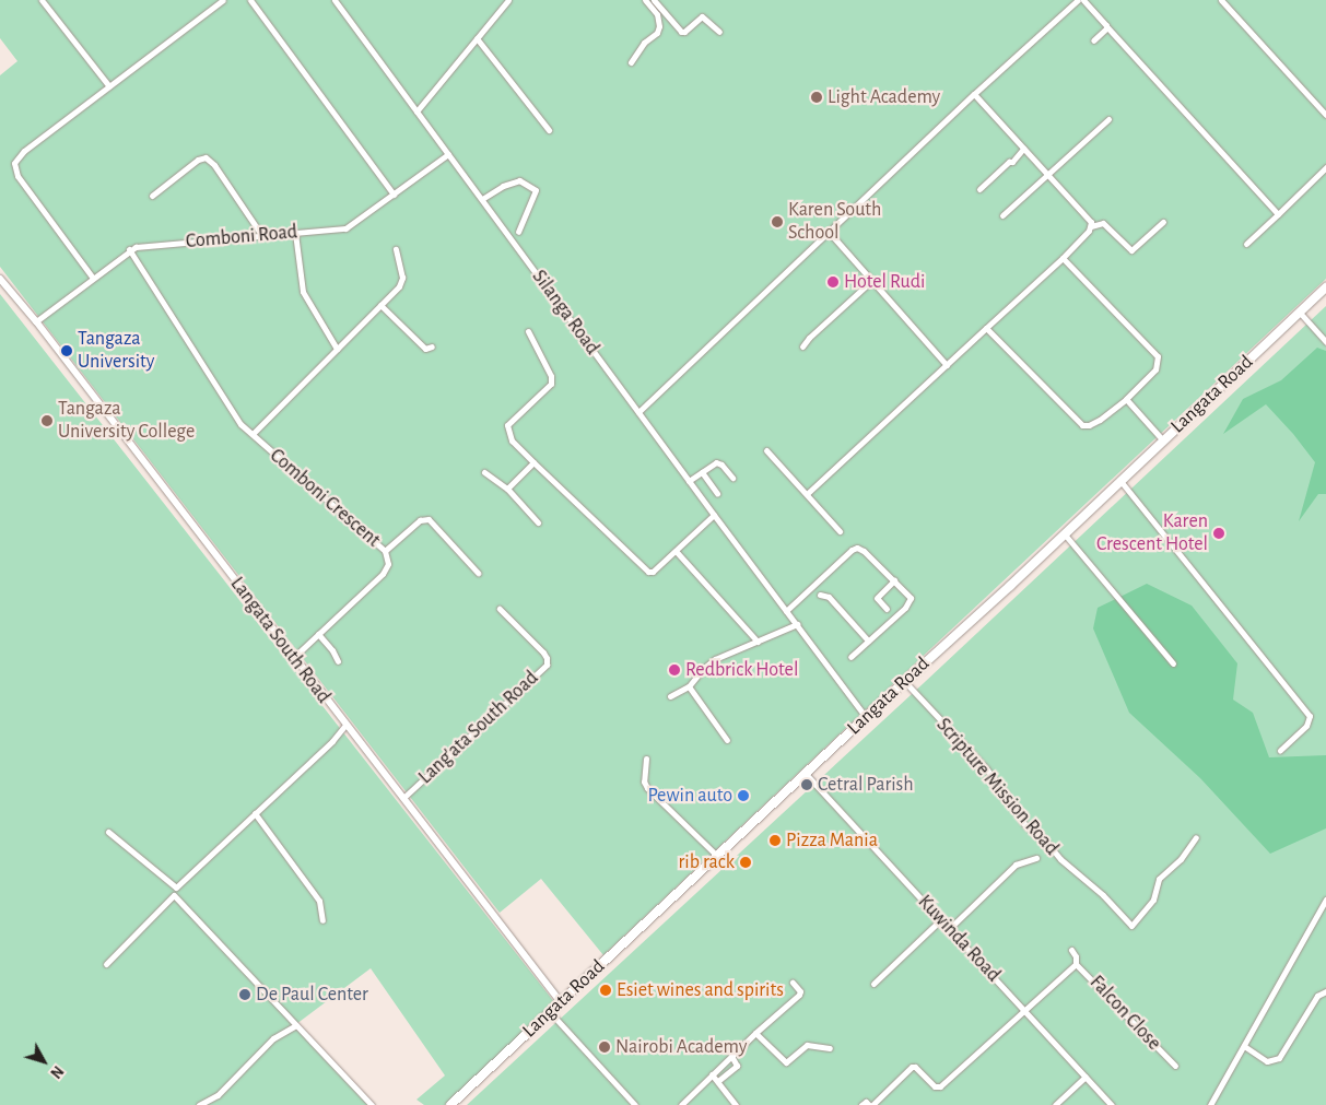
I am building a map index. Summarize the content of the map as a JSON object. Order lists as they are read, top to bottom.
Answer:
{
  "streets": {
    "main road": ["Langata Road"],
    "street": [
      "Comboni Road",
      "Silanga Road",
      "Comboni Crescent",
      "Langata South Road",
      "Lang'ata South Road",
      "Scripture Mission Road",
      "Kuwinda Road",
      "Falcon Close"
    ]
  },
  "crossings": [
    ["Comboni Road", "Silanga Road"],
    ["Comboni Road", "Comboni Crescent"],
    ["Comboni Road", "Langata South Road"],
    ["Silanga Road", "Langata Road"],
    ["Langata Road", "Langata South Road"],
    ["Langata Road", "Scripture Mission Road"],
    ["Langata Road", "Kuwinda Road"],
    ["Comboni Crescent", "Langata South Road"],
    ["Langata South Road", "Lang'ata South Road"],
    ["Kuwinda Road", "Falcon Close"]
  ],
  "places": [
    "Light Academy",
    "Karen South School",
    "Hotel Rudi",
    "Tangaza University",
    "Tangaza University College",
    "Karen Crescent Hotel",
    "Redbrick Hotel",
    "Cetral Parish",
    "Pewin auto",
    "Pizza Mania",
    "rib rack",
    "Esiet wines and spirits",
    "De Paul Center",
    "Nairobi Academy"
  ],
  "north": "bottom right"
}
